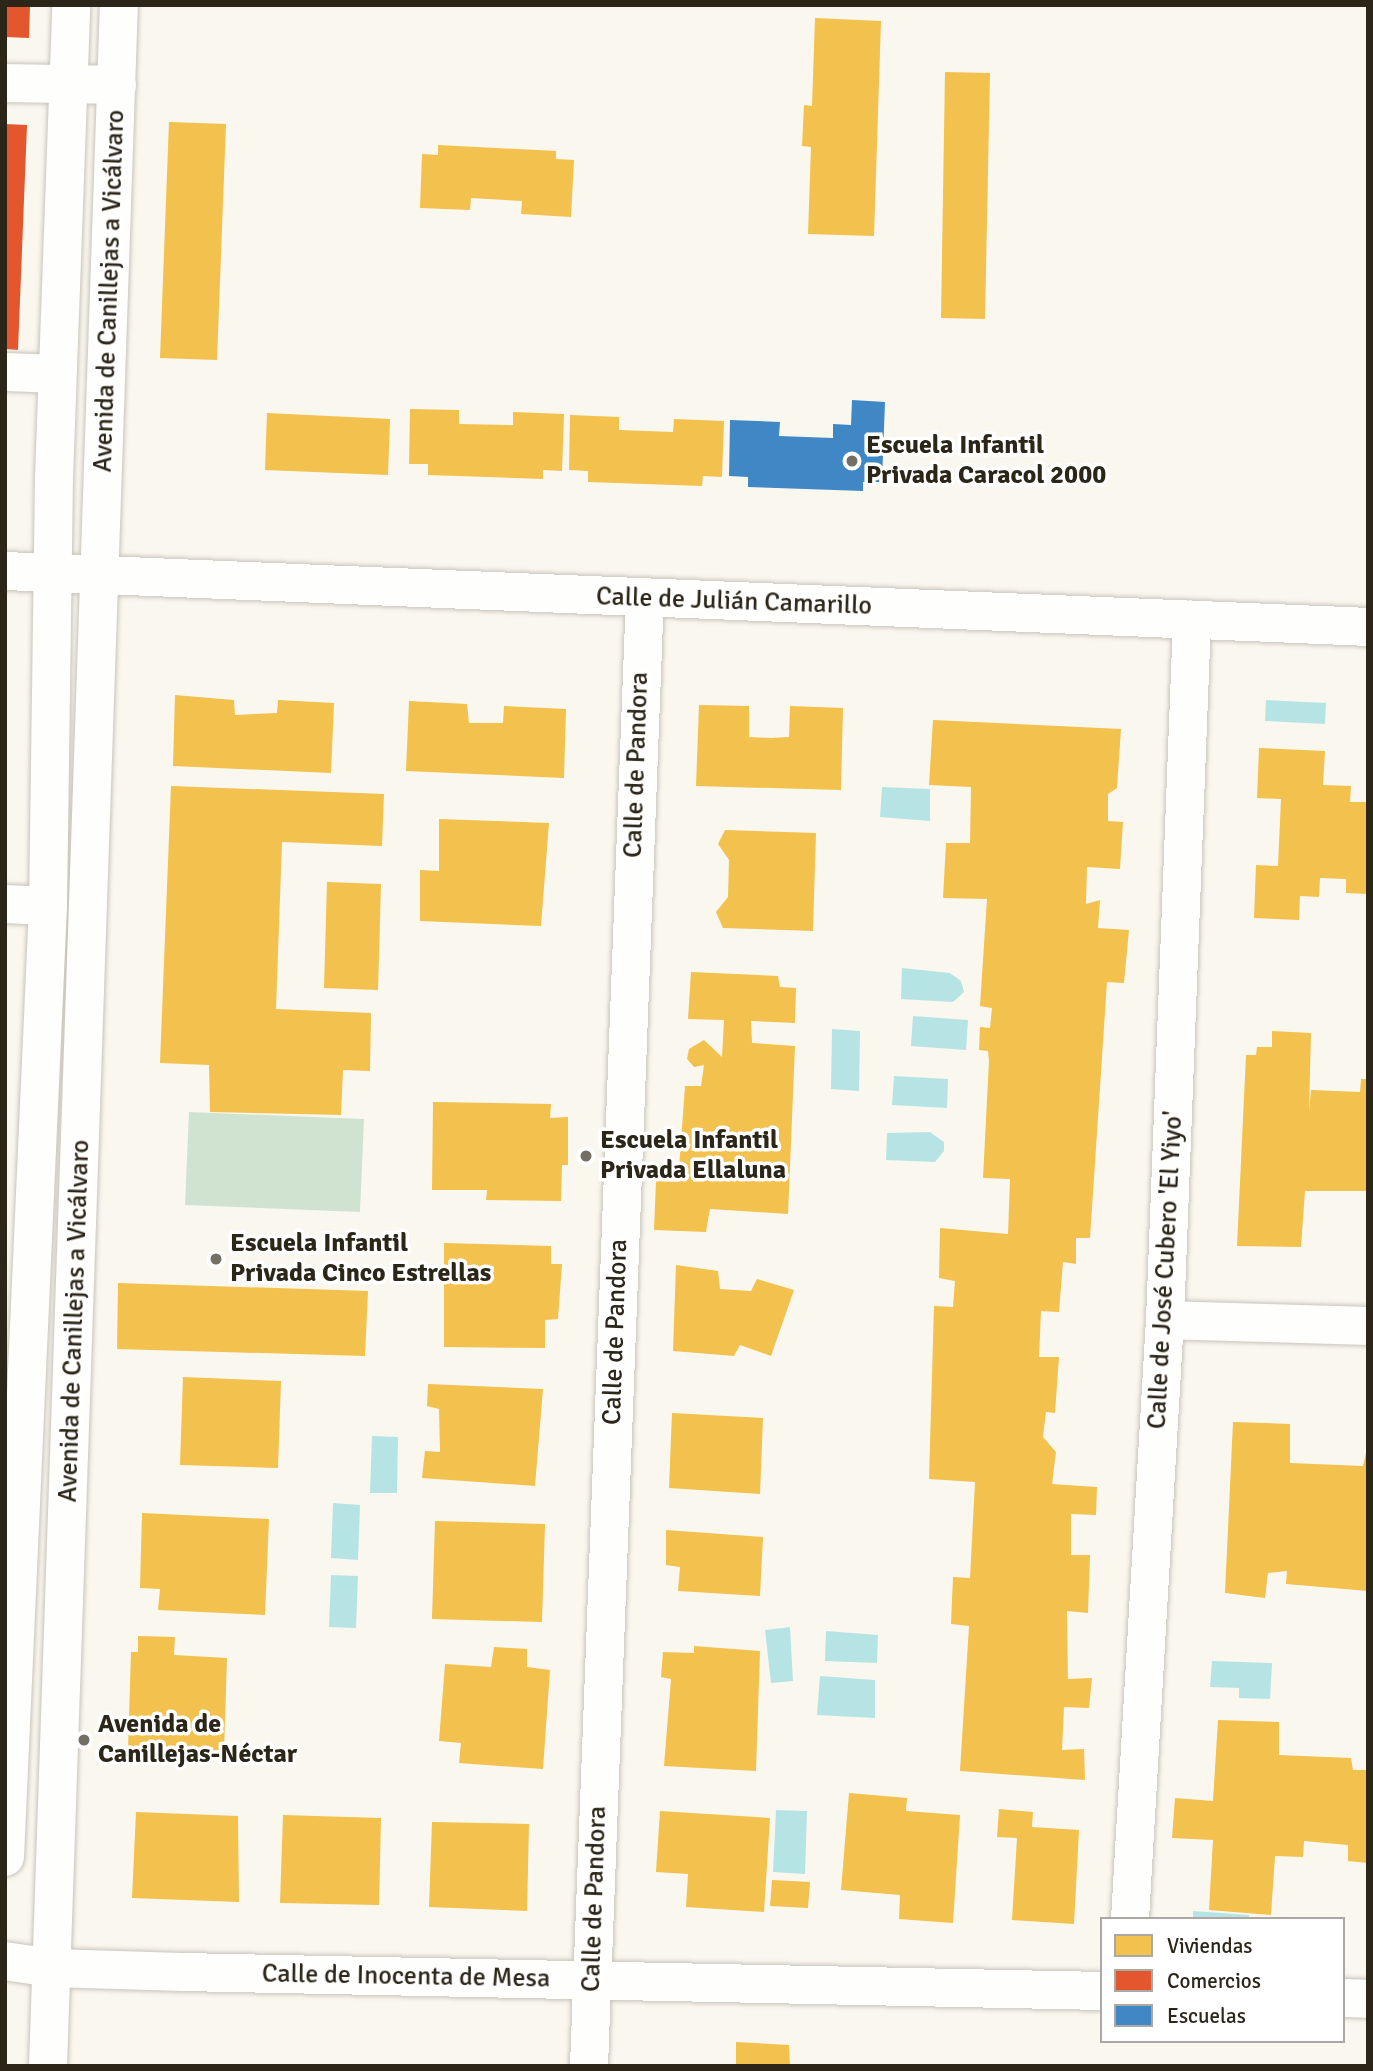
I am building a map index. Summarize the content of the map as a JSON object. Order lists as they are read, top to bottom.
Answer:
{
  "streets": {
    "street": [
      "Avenida de Canillejas a Vicálvaro",
      "Calle de Julián Camarillo",
      "Calle de Pandora",
      "Calle de José Cubero 'El Yiyo'",
      "Calle de Inocenta de Mesa"
    ]
  },
  "crossings": [
    ["Avenida de Canillejas a Vicálvaro", "Calle de Julián Camarillo"],
    ["Avenida de Canillejas a Vicálvaro", "Calle de Inocenta de Mesa"],
    ["Calle de Julián Camarillo", "Calle de Pandora"],
    ["Calle de Julián Camarillo", "Calle de José Cubero 'El Yiyo'"],
    ["Calle de Pandora", "Calle de Inocenta de Mesa"]
  ],
  "places": [
    "Escuela Infantil Privada Caracol 2000",
    "Escuela Infantil Privada Ellaluna",
    "Escuela Infantil Privada Cinco Estrellas",
    "Avenida de Canillejas-Néctar"
  ],
  "legend": ["Viviendas", "Comercios", "Escuelas"]
}
